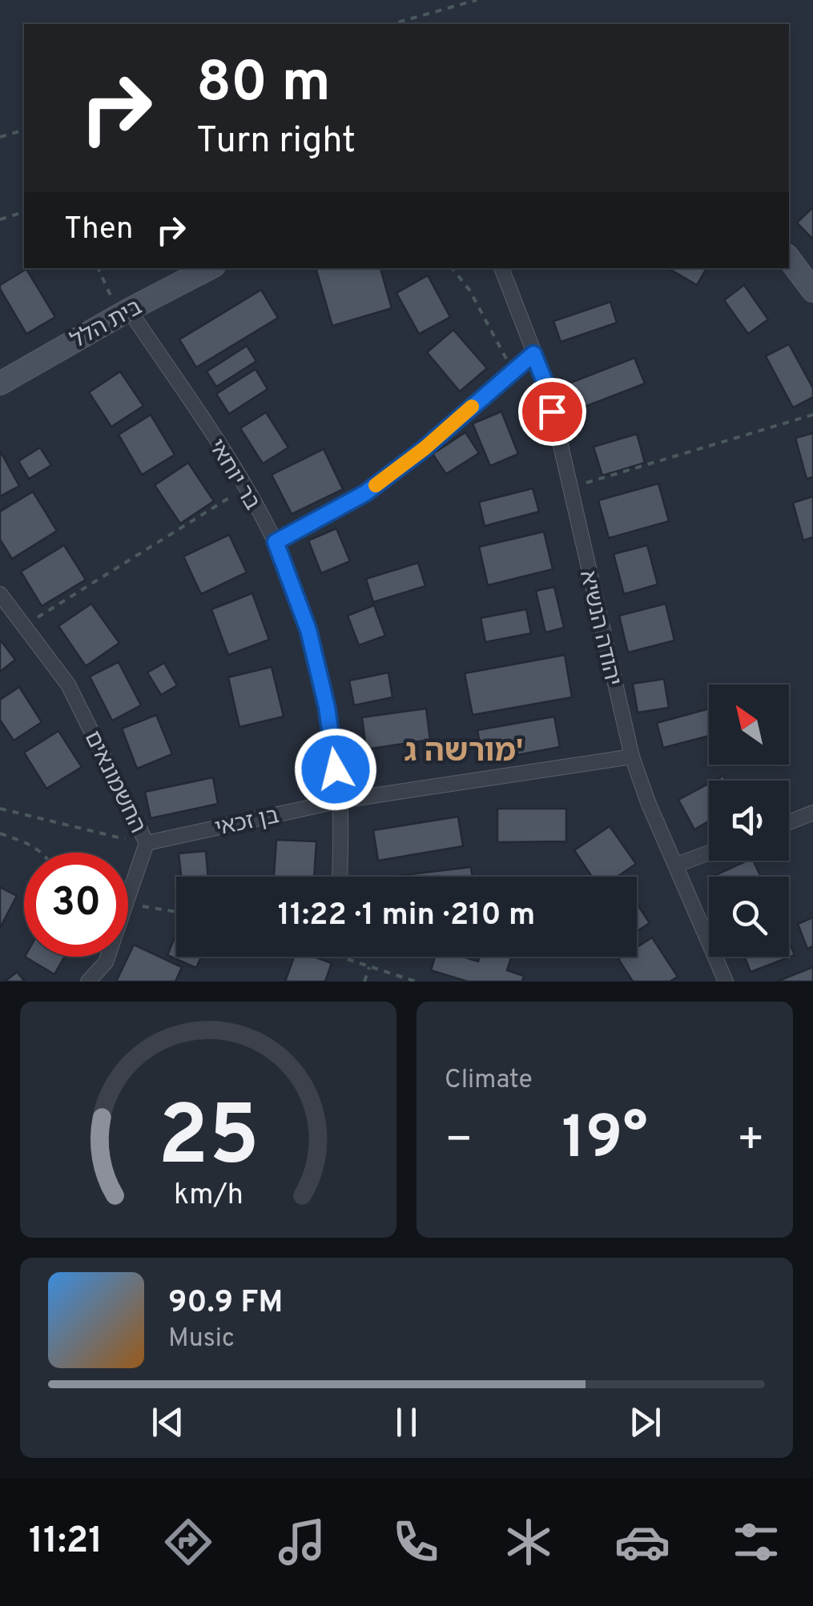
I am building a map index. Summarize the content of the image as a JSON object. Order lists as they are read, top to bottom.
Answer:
{
  "streets": {
    "street": [
      "בית הלל",
      "בר יוחאי",
      "יהודה הנשיא",
      "החשמונאים",
      "בן זכאי"
    ]
  },
  "crossings": [
    ["בית הלל", "בר יוחאי"],
    ["בר יוחאי", "בן זכאי"],
    ["יהודה הנשיא", "בן זכאי"],
    ["החשמונאים", "בן זכאי"]
  ],
  "districts": ["מורשה ג'"],
  "north": "top left",
  "page": {
    "turn": ["80 m", "Turn right"],
    "then": "Then",
    "limit": "30",
    "trip": "11:22 · 1 min · 210 m",
    "tile": "Climate",
    "heat": ["−", "19°", "+"],
    "song": ["90.9 FM", "Music"],
    "tabs": "11:21",
    "gauge": ["25", "km/h"]
  }
}
